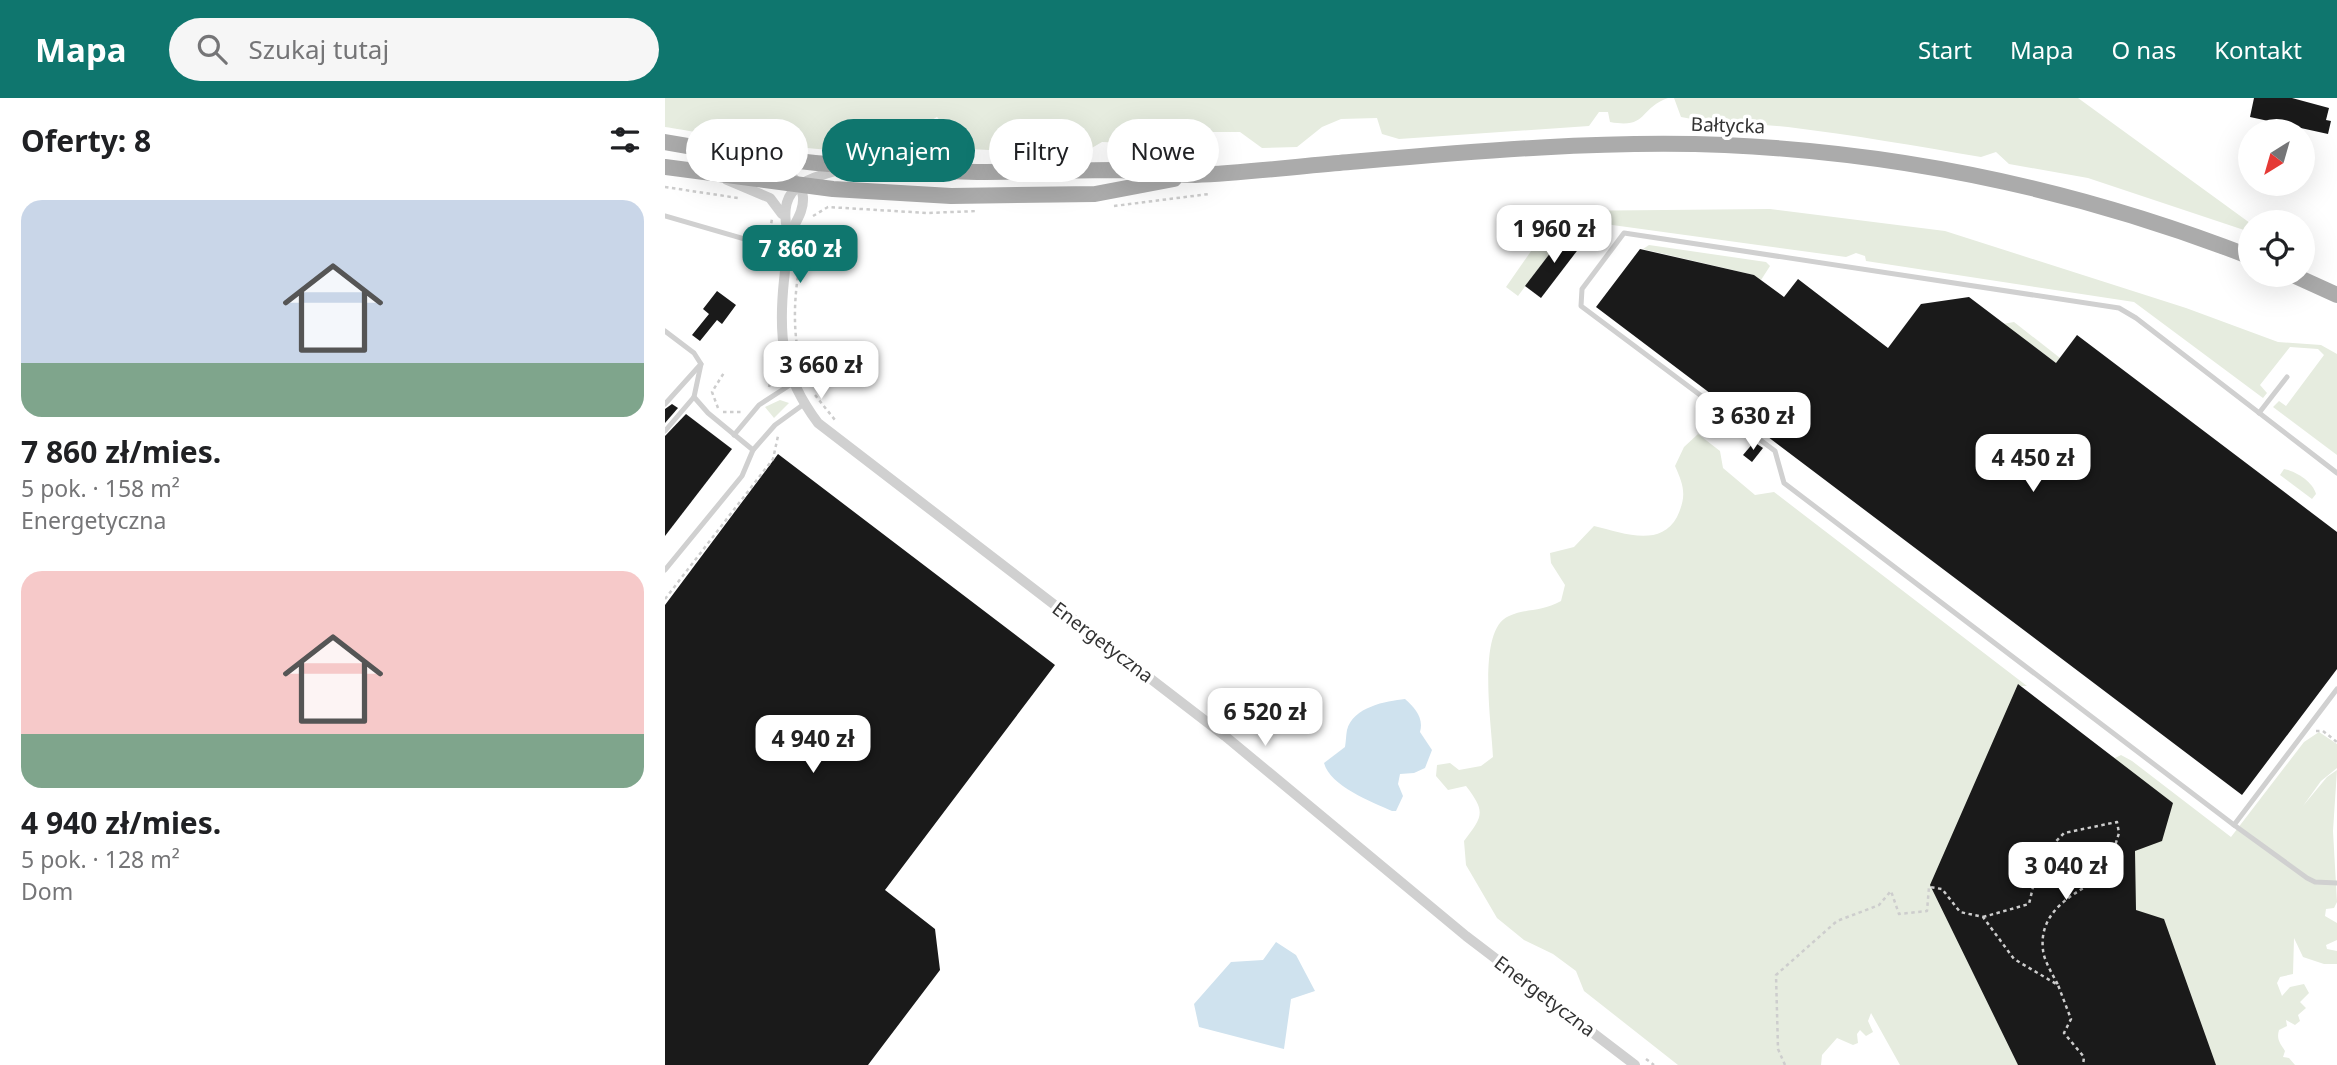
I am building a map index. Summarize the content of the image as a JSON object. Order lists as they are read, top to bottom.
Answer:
{
  "streets": {
    "main road": ["Bałtycka"],
    "street": ["Energetyczna"]
  },
  "north": "bottom left",
  "page": {
    "header": "Mapa",
    "search": "Szukaj tutaj",
    "nav": [
      "Start",
      "Mapa",
      "O nas",
      "Kontakt"
    ],
    "heading": "Oferty: 8",
    "chip": [
      "Kupno",
      "Wynajem",
      "Filtry",
      "Nowe"
    ],
    "list": [
      {
        "name": "7 860 zł/mies.",
        "note": "5 pok. · 158 m² · Energetyczna"
      },
      {
        "name": "4 940 zł/mies.",
        "note": "5 pok. · 128 m² · Dom"
      }
    ],
    "price": [
      "1 960 zł",
      "7 860 zł",
      "3 660 zł",
      "3 630 zł",
      "4 450 zł",
      "6 520 zł",
      "4 940 zł",
      "3 040 zł"
    ]
  }
}
